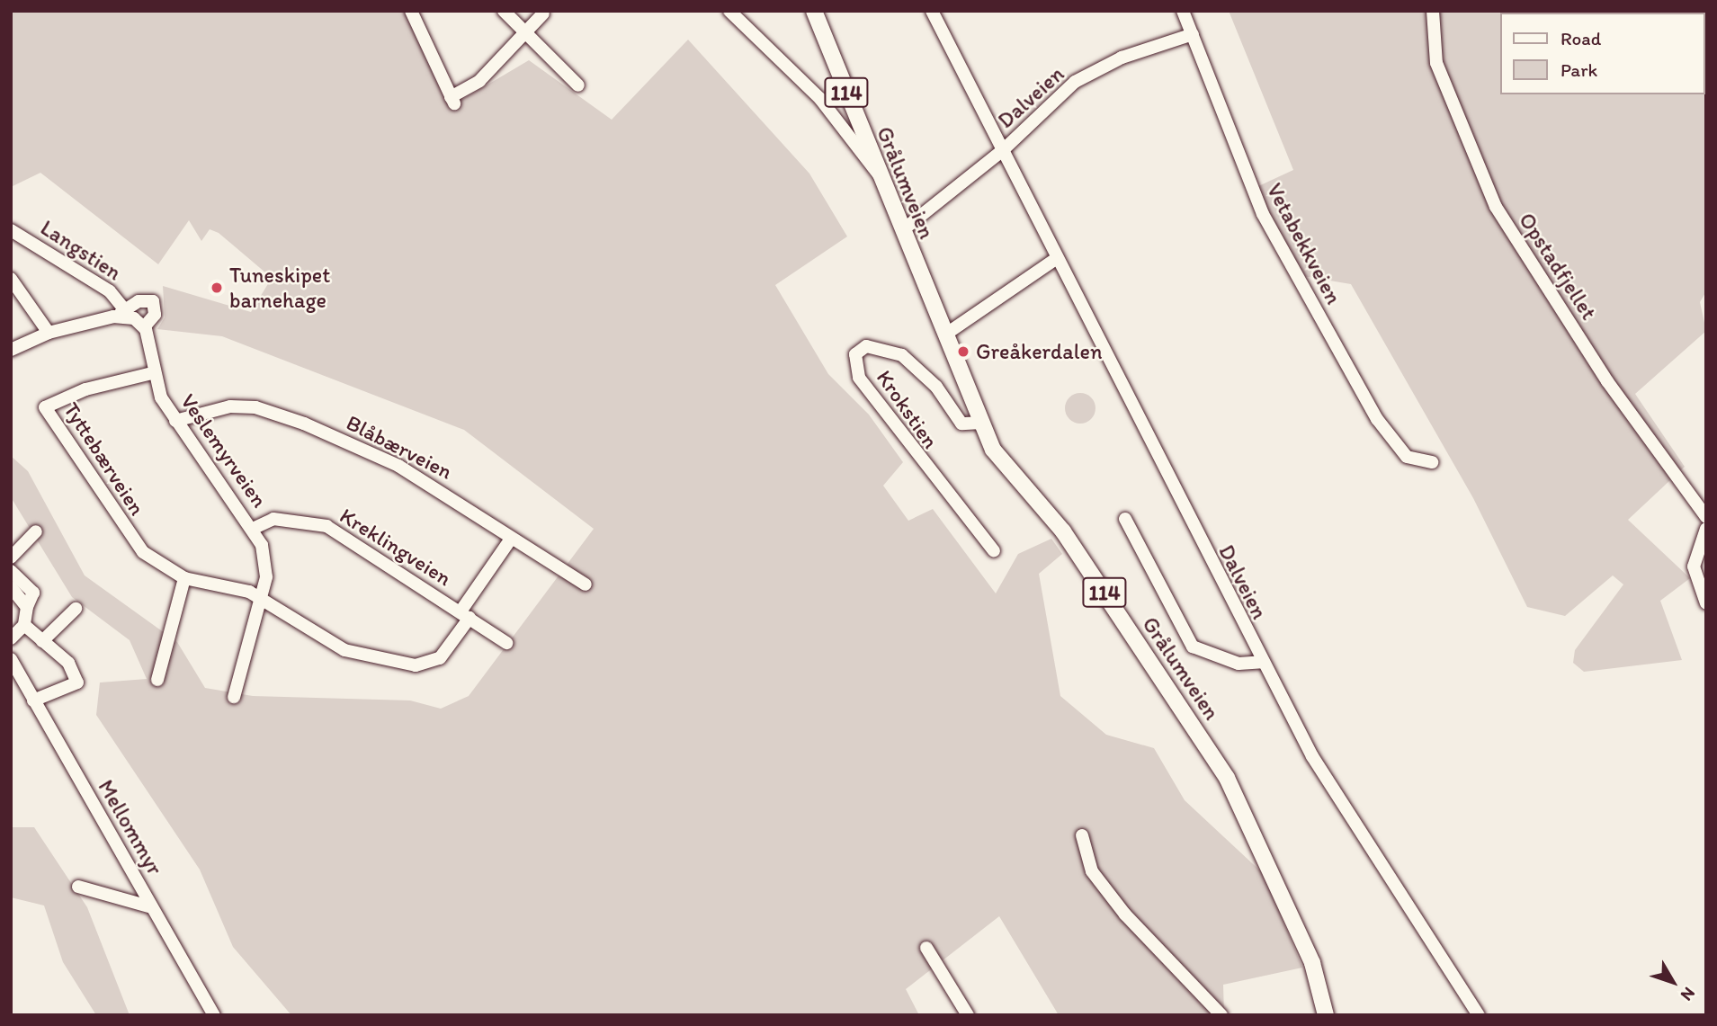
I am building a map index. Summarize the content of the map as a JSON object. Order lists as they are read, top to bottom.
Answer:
{
  "streets": {
    "main road": ["114", "Grålumveien"],
    "street": [
      "Dalveien",
      "Vetabekkveien",
      "Langstien",
      "Opstadfjellet",
      "Krokstien",
      "Blåbærveien",
      "Veslemyrveien",
      "Tyttebærveien",
      "Kreklingveien",
      "Mellommyr"
    ]
  },
  "crossings": [
    ["Dalveien", "Vetabekkveien"],
    ["Grålumveien", "Krokstien"],
    ["Blåbærveien", "Veslemyrveien"],
    ["Blåbærveien", "Tyttebærveien"],
    ["Veslemyrveien", "Tyttebærveien"],
    ["Veslemyrveien", "Kreklingveien"],
    ["Tyttebærveien", "Kreklingveien"]
  ],
  "places": ["Tuneskipet barnehage", "Greåkerdalen"],
  "legend": ["Road", "Park"],
  "north": "bottom right"
}
